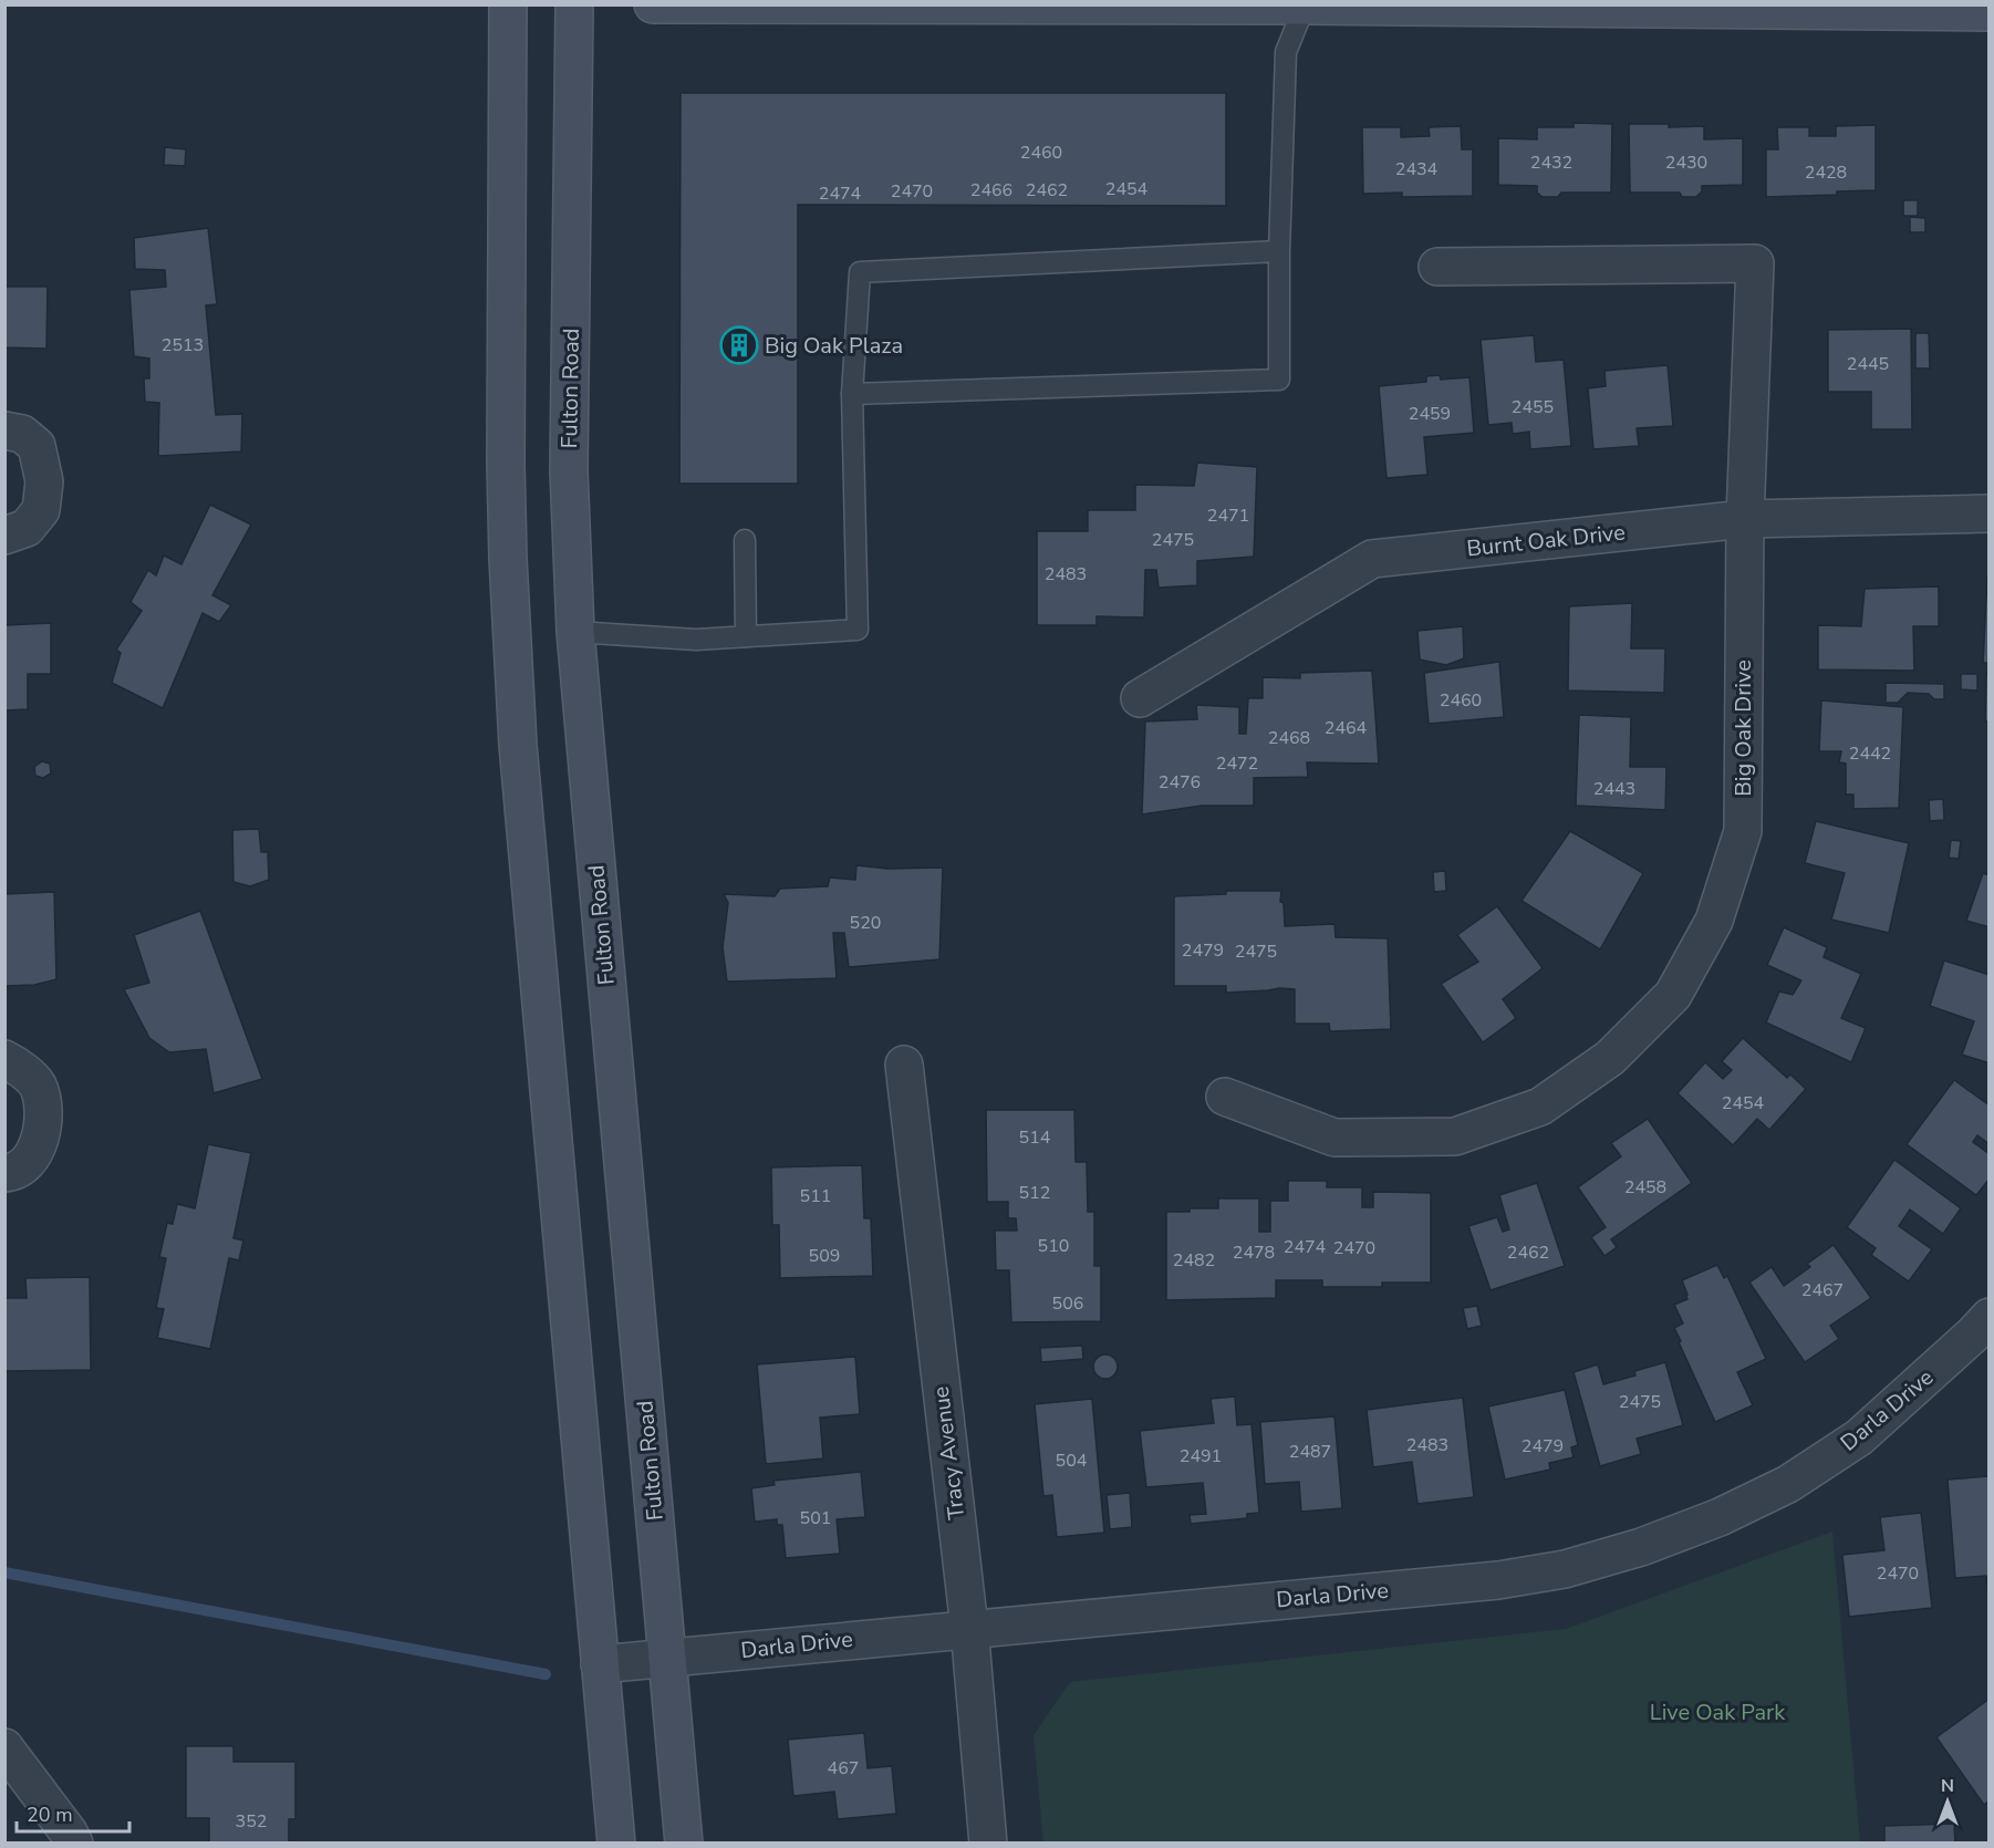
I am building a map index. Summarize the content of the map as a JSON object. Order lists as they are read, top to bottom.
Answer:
{
  "streets": {
    "main road": ["Fulton Road"],
    "street": [
      "Burnt Oak Drive",
      "Big Oak Drive",
      "Darla Drive",
      "Tracy Avenue"
    ]
  },
  "crossings": [
    ["Fulton Road", "Darla Drive"],
    ["Burnt Oak Drive", "Big Oak Drive"],
    ["Darla Drive", "Tracy Avenue"]
  ],
  "parks": ["Live Oak Park"],
  "places": {
    "building": ["Big Oak Plaza"]
  },
  "house_numbers": [
    "2460",
    "2432",
    "2430",
    "2434",
    "2428",
    "2454",
    "2466",
    "2462",
    "2470",
    "2474",
    "2513",
    "2445",
    "2455",
    "2459",
    "2471",
    "2475",
    "2483",
    "2460",
    "2464",
    "2468",
    "2442",
    "2472",
    "2476",
    "2443",
    "520",
    "2479",
    "2475",
    "2454",
    "514",
    "2458",
    "512",
    "511",
    "510",
    "2474",
    "2470",
    "2478",
    "2462",
    "509",
    "2482",
    "2467",
    "506",
    "2475",
    "2483",
    "2479",
    "2487",
    "2491",
    "504",
    "501",
    "2470",
    "467",
    "352"
  ],
  "scale_bar": "20 m",
  "north": "top"
}
